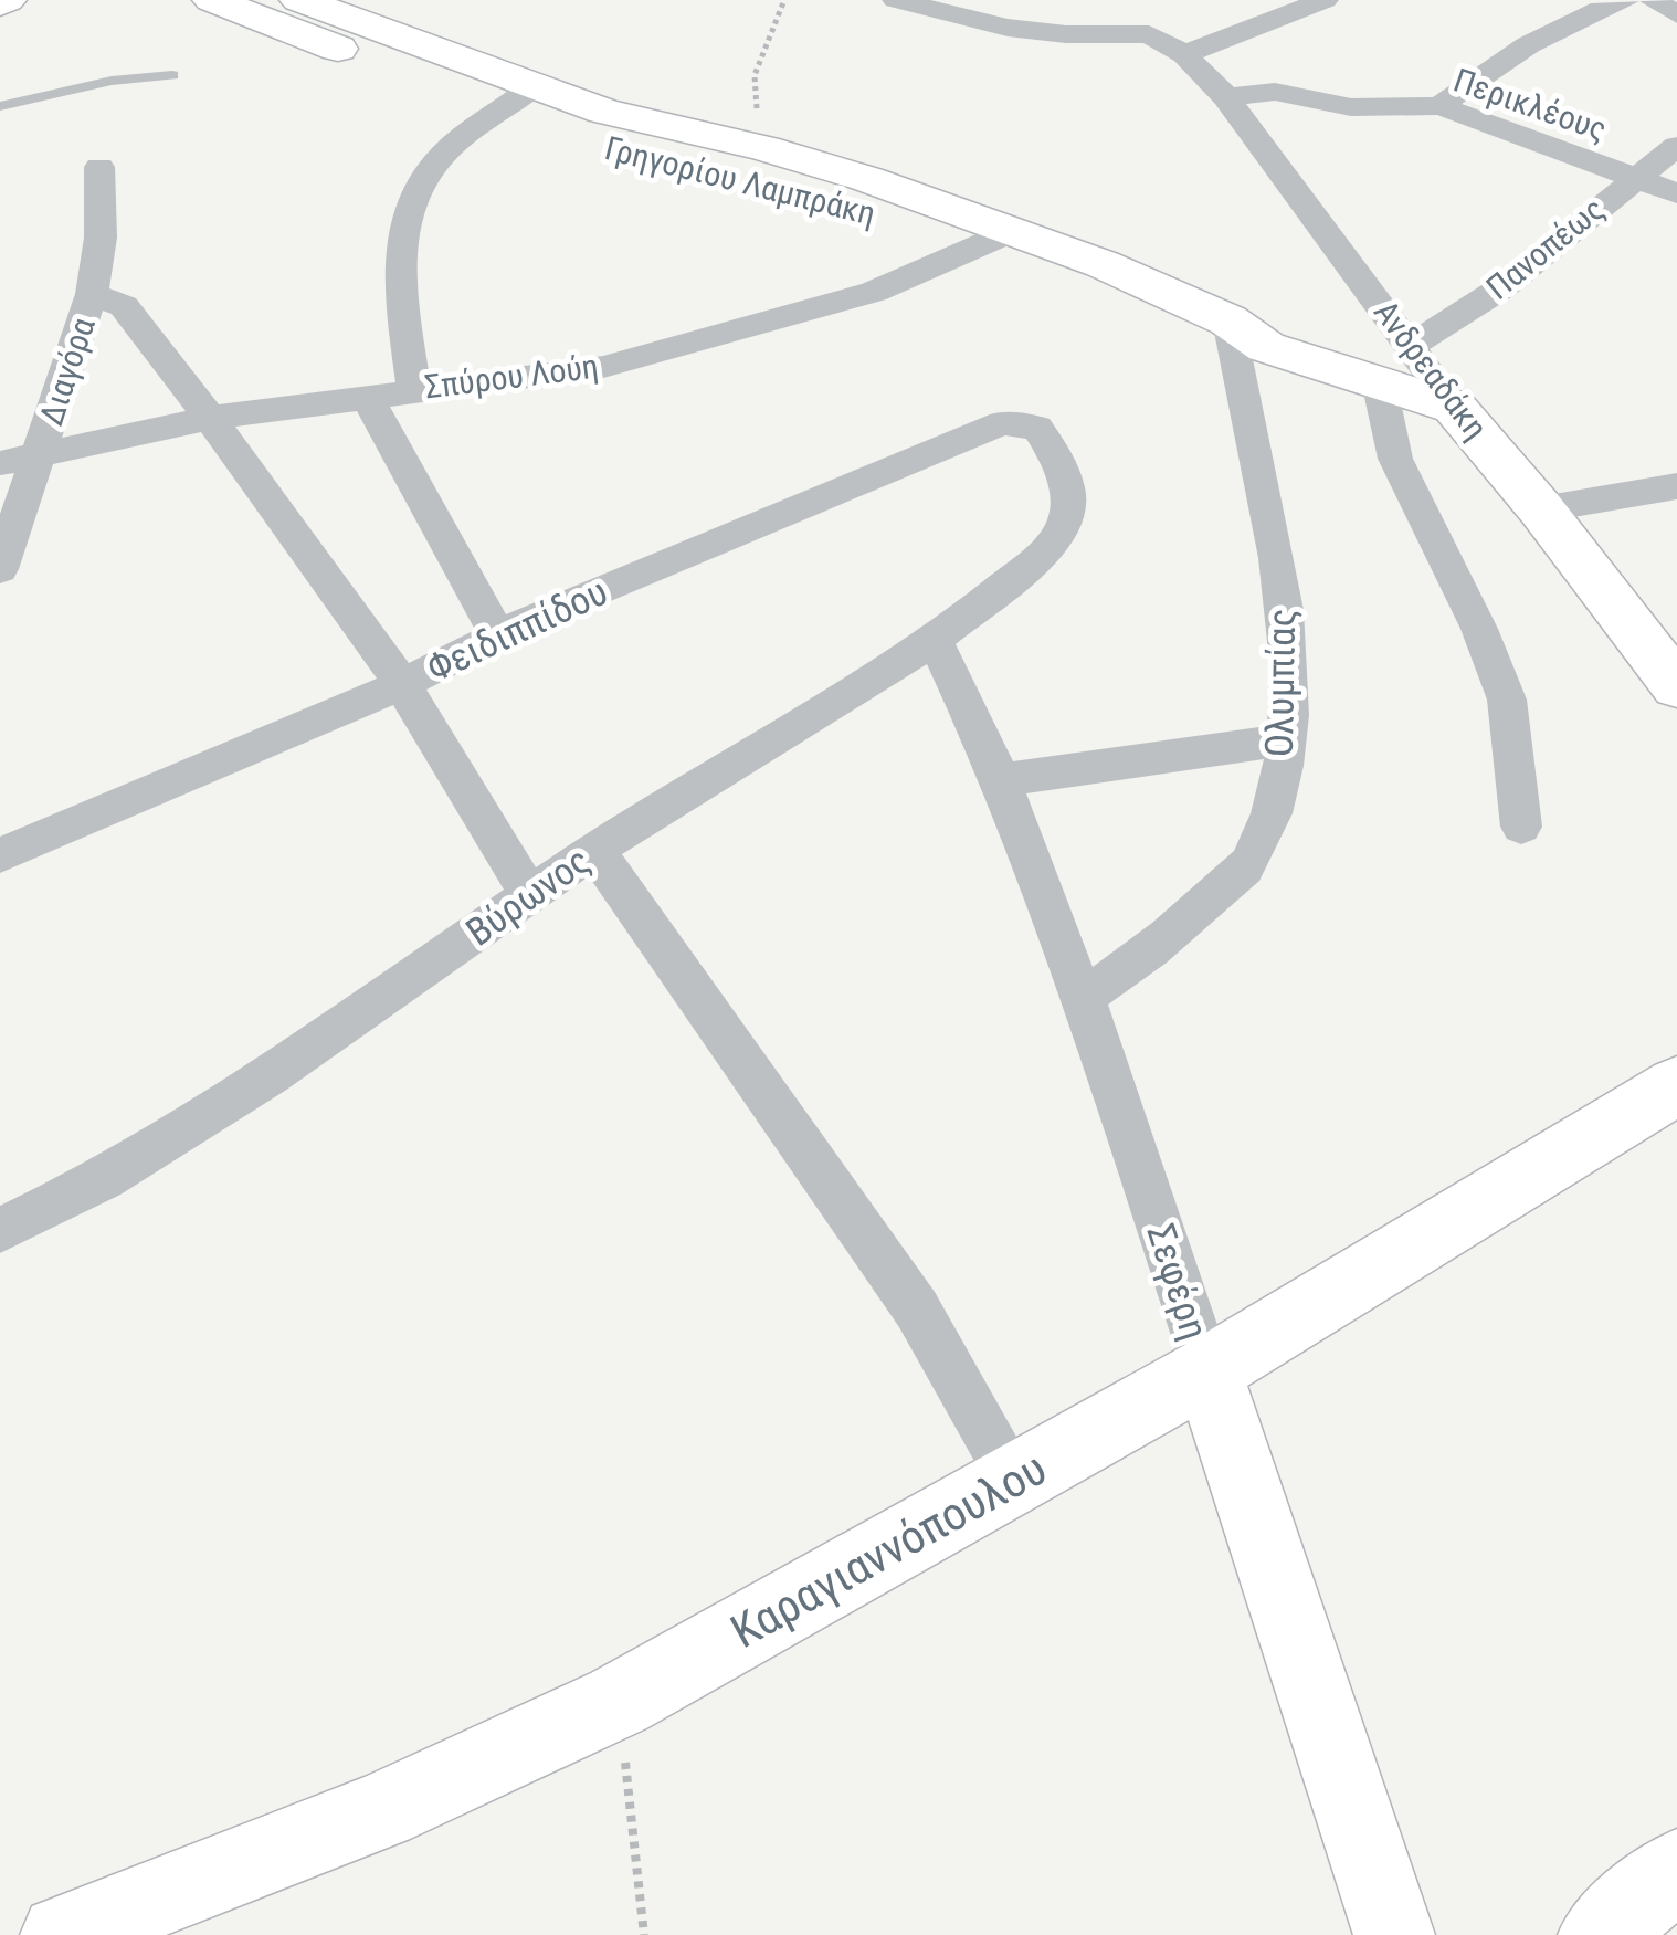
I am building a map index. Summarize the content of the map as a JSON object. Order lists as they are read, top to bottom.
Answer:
{
  "streets": {
    "street": [
      "Περικλέους",
      "Γρηγορίου Λαμπράκη",
      "Πανοπέως",
      "Ανδρεαδάκη",
      "Διαγόρα",
      "Σπύρου Λούη",
      "Φειδιππίδου",
      "Ολυμπίας",
      "Βύρωνος",
      "Σεφέρη",
      "Καραγιαννόπουλου"
    ]
  },
  "crossings": [
    ["Περικλέους", "Πανοπέως"],
    ["Περικλέους", "Ανδρεαδάκη"],
    ["Γρηγορίου Λαμπράκη", "Ανδρεαδάκη"],
    ["Γρηγορίου Λαμπράκη", "Σπύρου Λούη"],
    ["Γρηγορίου Λαμπράκη", "Ολυμπίας"],
    ["Πανοπέως", "Ανδρεαδάκη"],
    ["Διαγόρα", "Σπύρου Λούη"],
    ["Φειδιππίδου", "Βύρωνος"],
    ["Ολυμπίας", "Σεφέρη"],
    ["Βύρωνος", "Σεφέρη"],
    ["Σεφέρη", "Καραγιαννόπουλου"]
  ]
}
